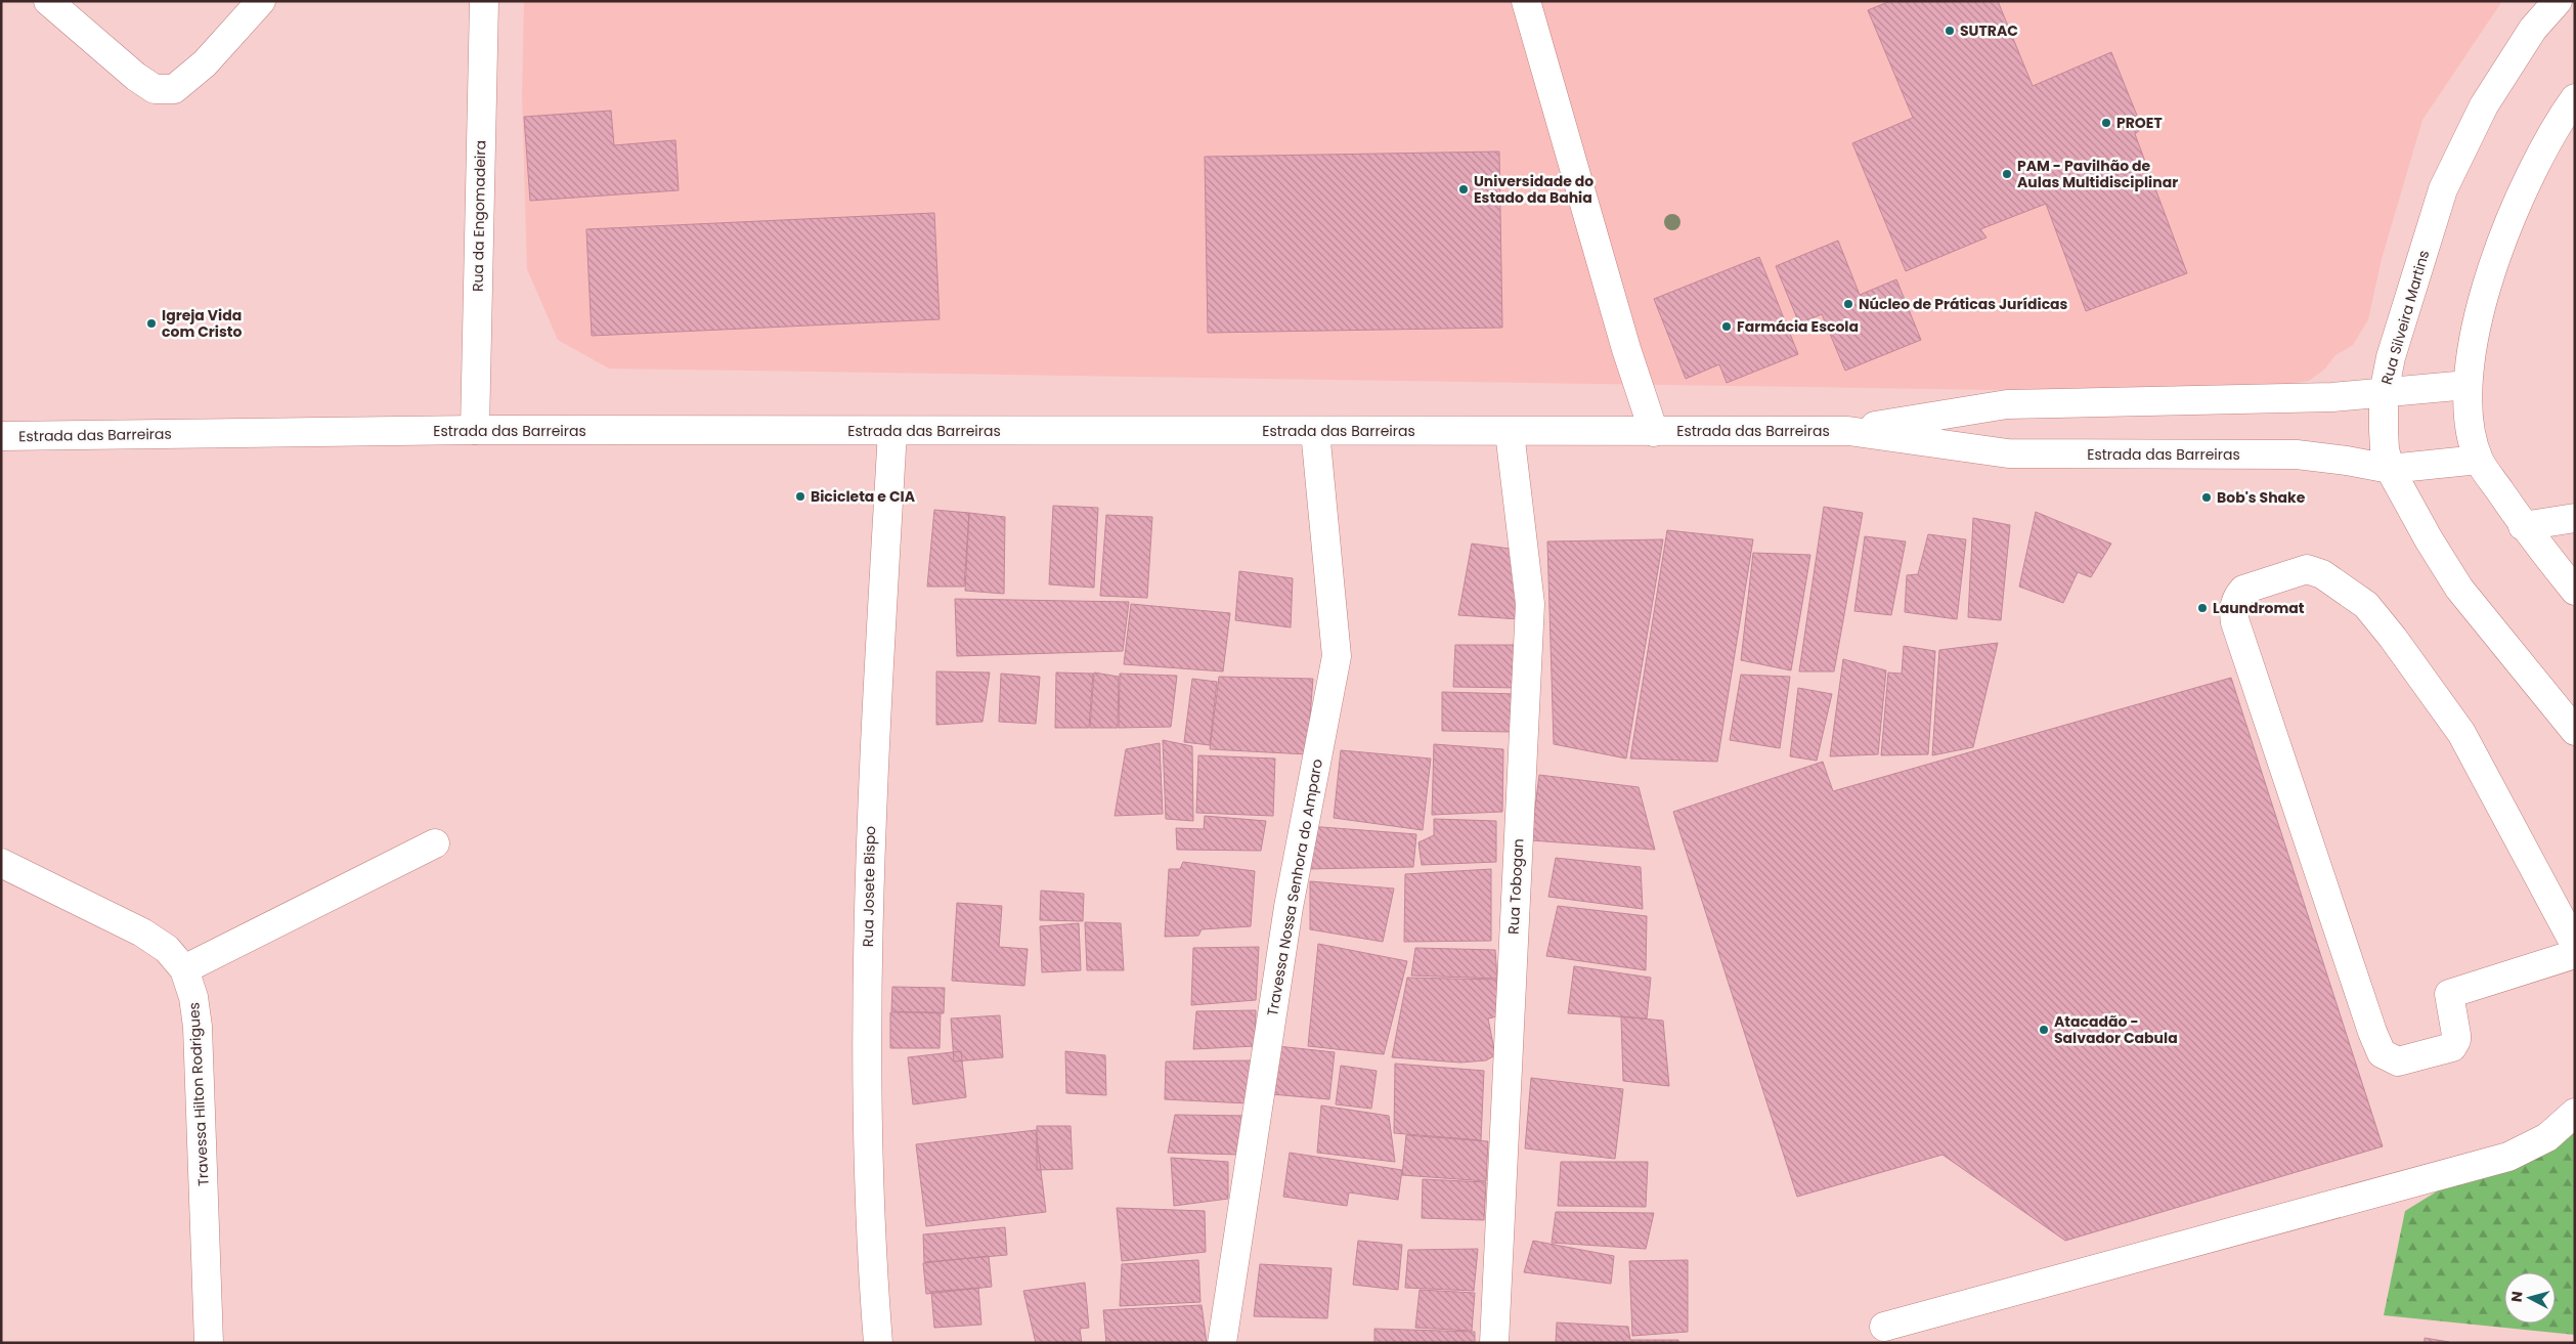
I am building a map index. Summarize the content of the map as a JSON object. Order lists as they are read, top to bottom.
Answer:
{
  "streets": {
    "main road": [
      "Rua da Engomadeira",
      "Rua Silveira Martins",
      "Estrada das Barreiras",
      "Rua Josete Bispo",
      "Rua Tobogan",
      "Travessa Nossa Senhora do Amparo",
      "Travessa Hilton Rodrigues"
    ]
  },
  "crossings": [
    ["Rua da Engomadeira", "Estrada das Barreiras"],
    ["Rua Silveira Martins", "Estrada das Barreiras"],
    ["Estrada das Barreiras", "Rua Josete Bispo"],
    ["Estrada das Barreiras", "Rua Tobogan"],
    ["Estrada das Barreiras", "Travessa Nossa Senhora do Amparo"]
  ],
  "places": [
    "SUTRAC",
    "PROET",
    "PAM - Pavilhão de Aulas Multidisciplinar",
    "Universidade do Estado da Bahia",
    "Núcleo de Práticas Jurídicas",
    "Igreja Vida com Cristo",
    "Farmácia Escola",
    "Bicicleta e CIA",
    "Bob's Shake",
    "Laundromat",
    "Atacadão - Salvador Cabula"
  ],
  "north": "left"
}
